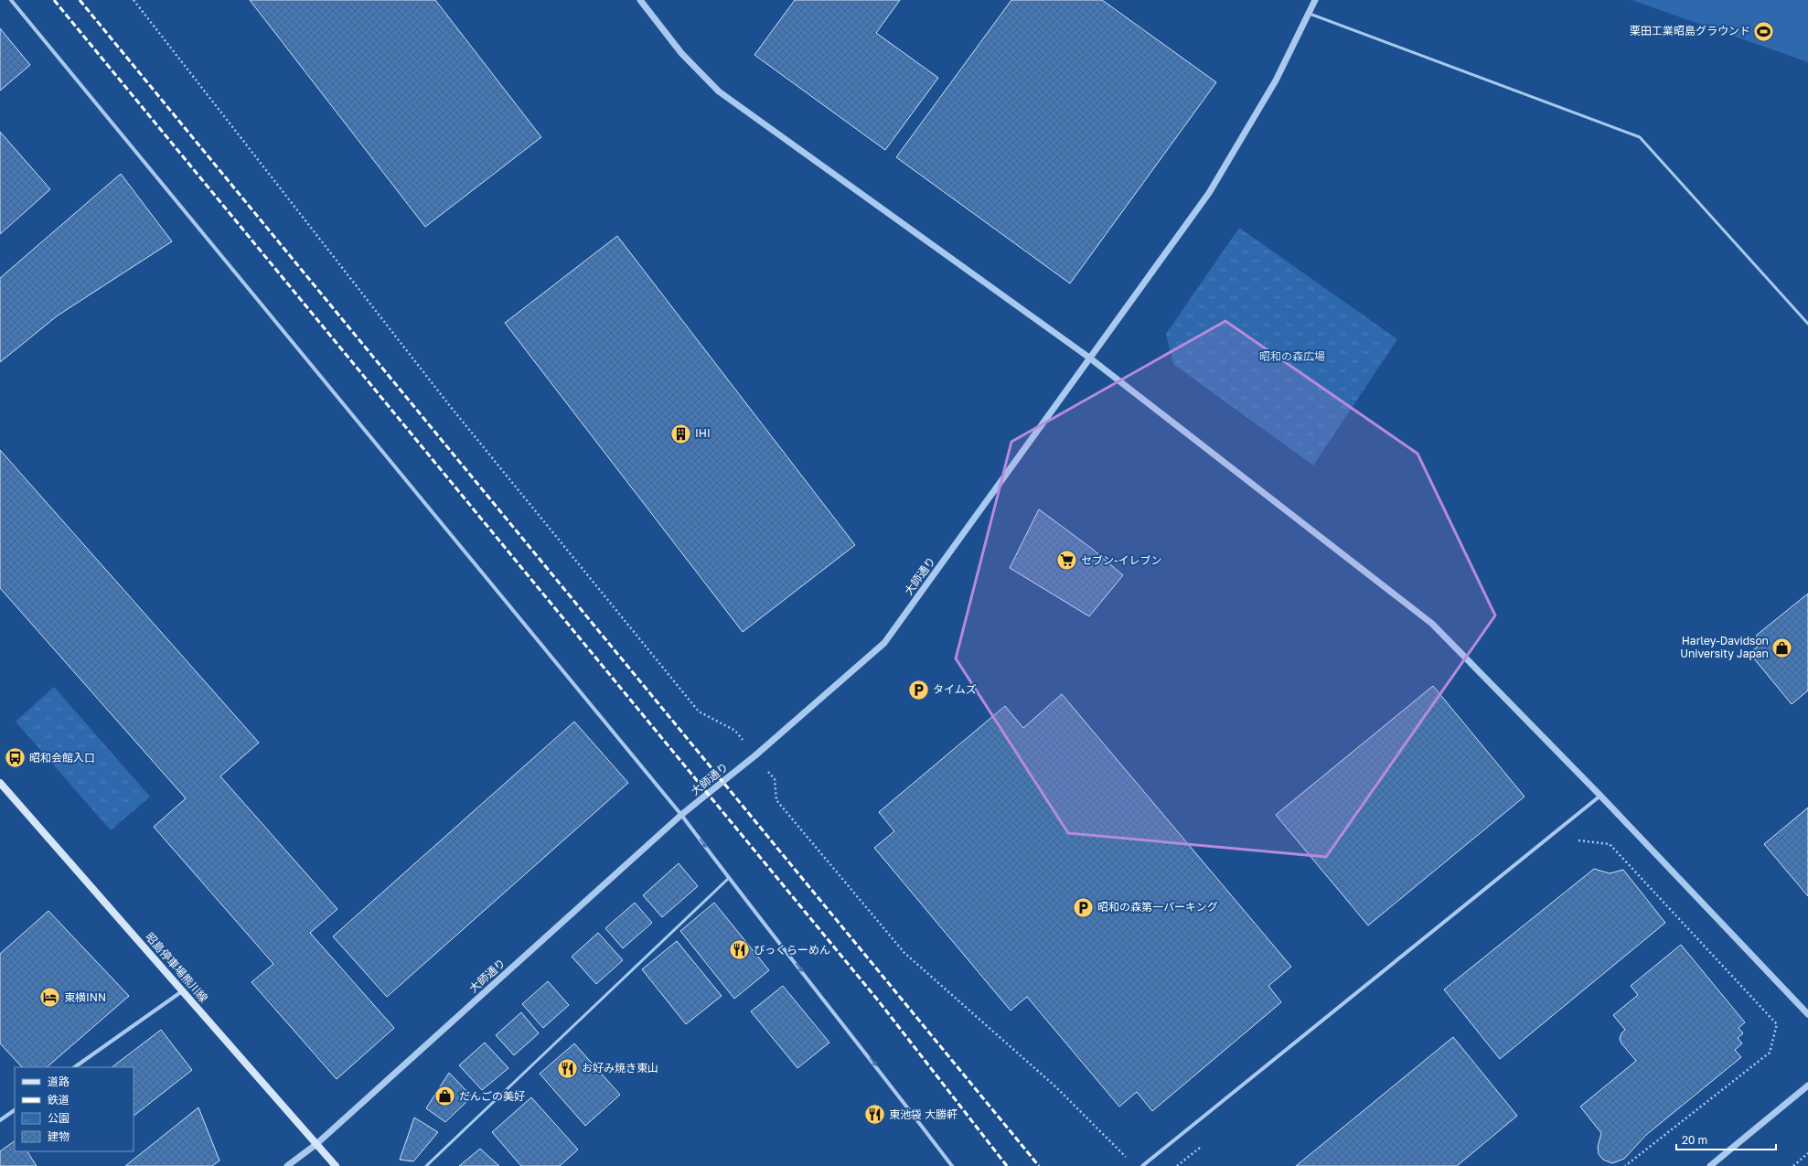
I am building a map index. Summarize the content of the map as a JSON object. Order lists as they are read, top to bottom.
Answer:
{
  "streets": {
    "main road": ["昭島停車場熊川線"],
    "street": ["大師通り"]
  },
  "crossings": [
    ["大師通り", "昭島停車場熊川線"]
  ],
  "parks": ["昭和の森広場"],
  "places": {
    "sports": ["栗田工業昭島グラウンド"],
    "building": ["IHI"],
    "supermarket": ["セブン-イレブン"],
    "shop": ["Harley-Davidson University Japan", "だんごの美好"],
    "parking": ["タイムズ", "昭和の森第一パーキング"],
    "bus stop": ["昭和会館入口"],
    "restaurant": ["びっくらーめん", "お好み焼き東山", "東池袋 大勝軒"],
    "hotel": ["東横INN"]
  },
  "legend": [
    "道路",
    "鉄道",
    "公園",
    "建物"
  ],
  "scale_bar": "20 m"
}
